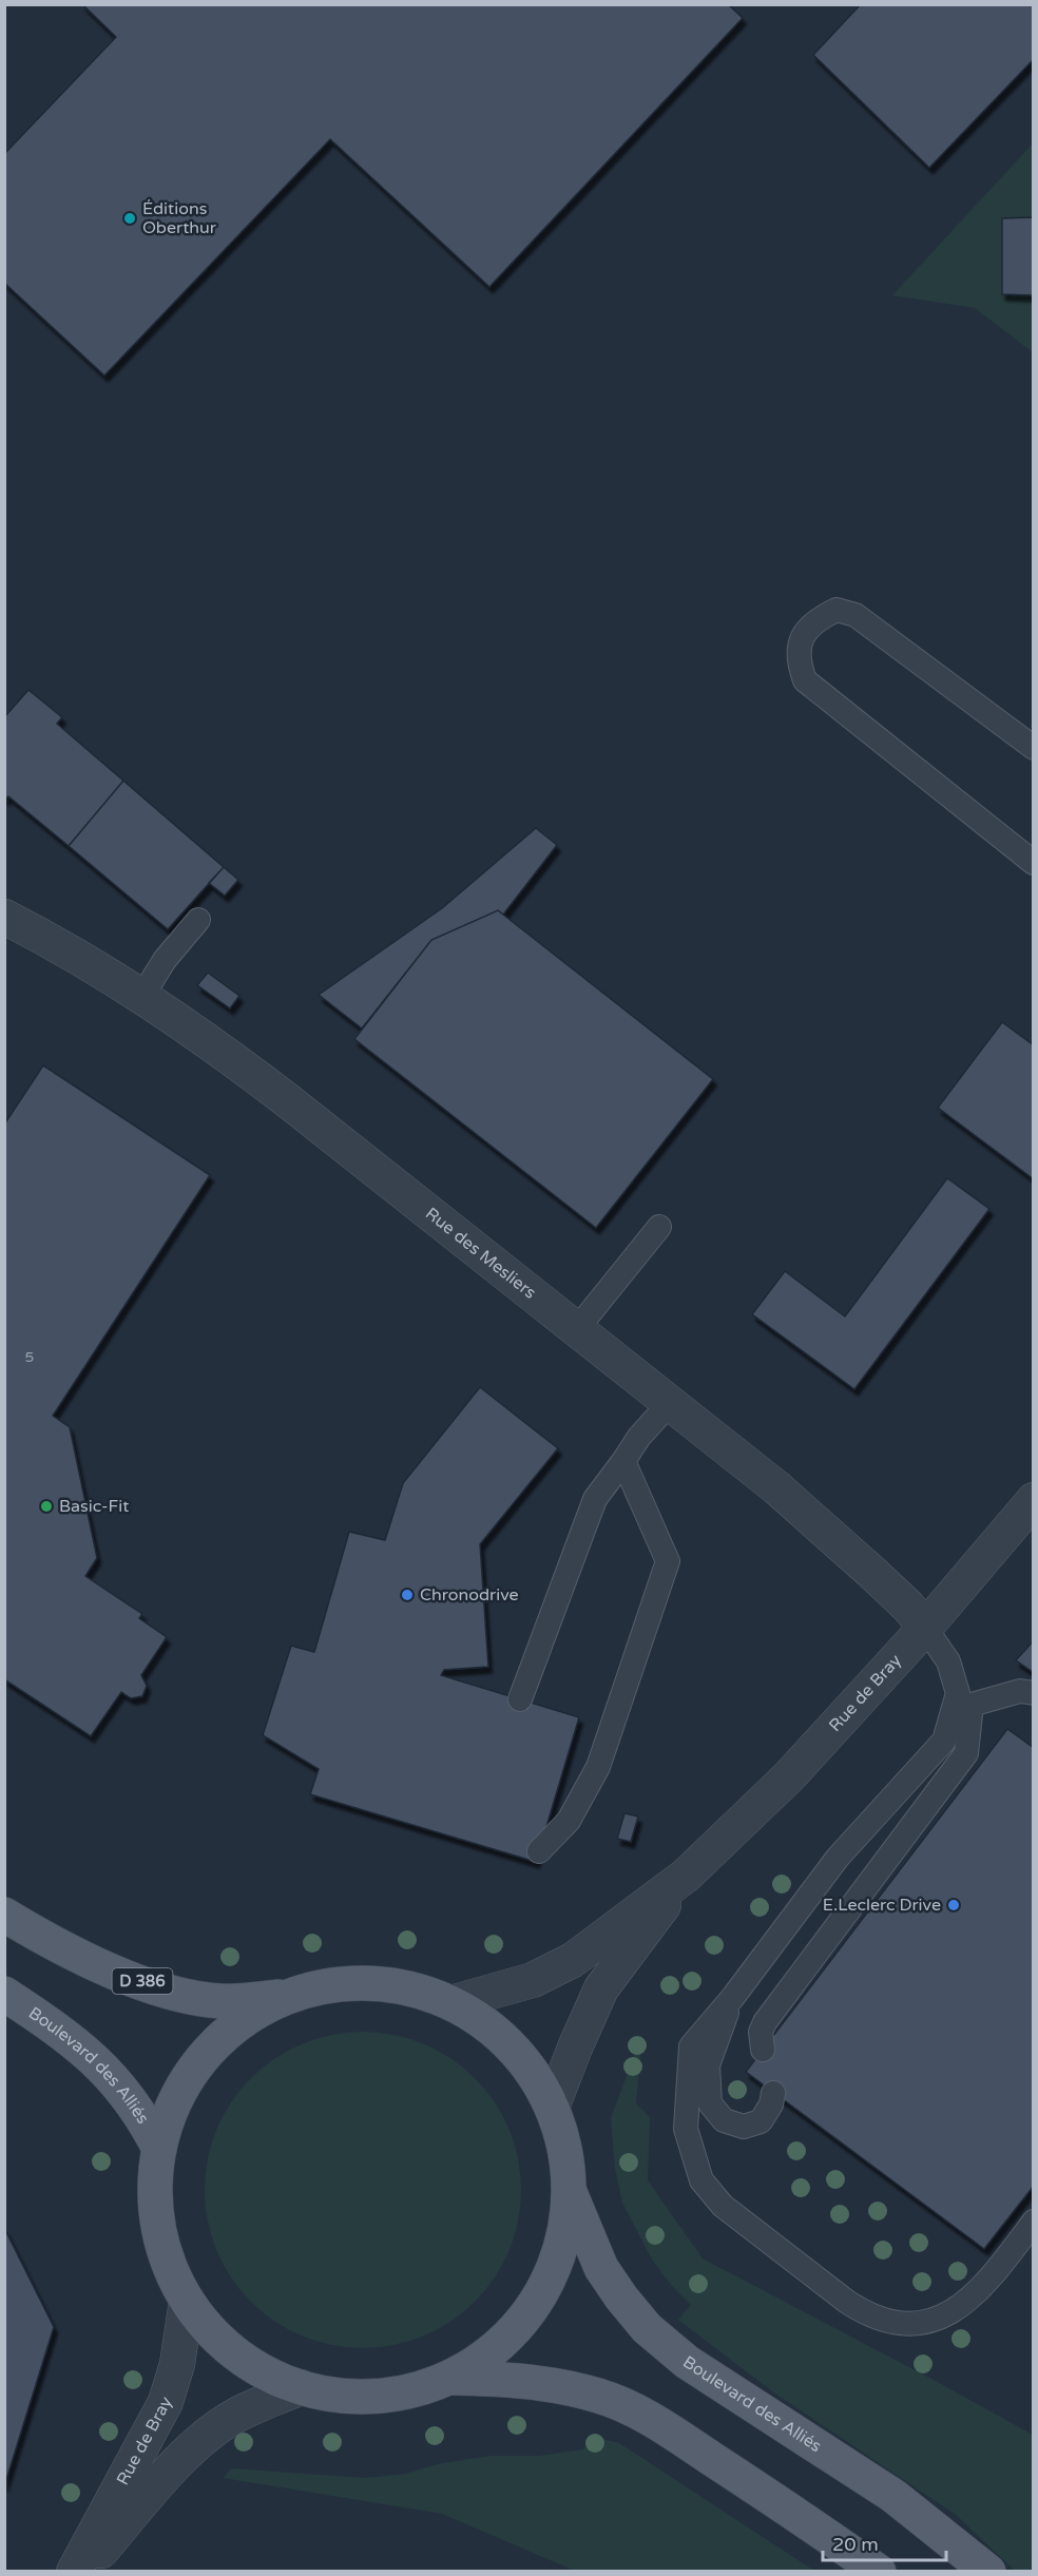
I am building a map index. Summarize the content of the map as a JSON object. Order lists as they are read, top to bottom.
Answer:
{
  "streets": {
    "main road": ["D 386", "Boulevard des Alliés"],
    "street": ["Rue des Mesliers", "Rue de Bray"]
  },
  "crossings": [
    ["Rue des Mesliers", "Rue de Bray"]
  ],
  "places": [
    "Éditions Oberthur",
    "Basic-Fit",
    "Chronodrive",
    "E.Leclerc Drive"
  ],
  "house_numbers": ["5"],
  "scale_bar": "20 m"
}
